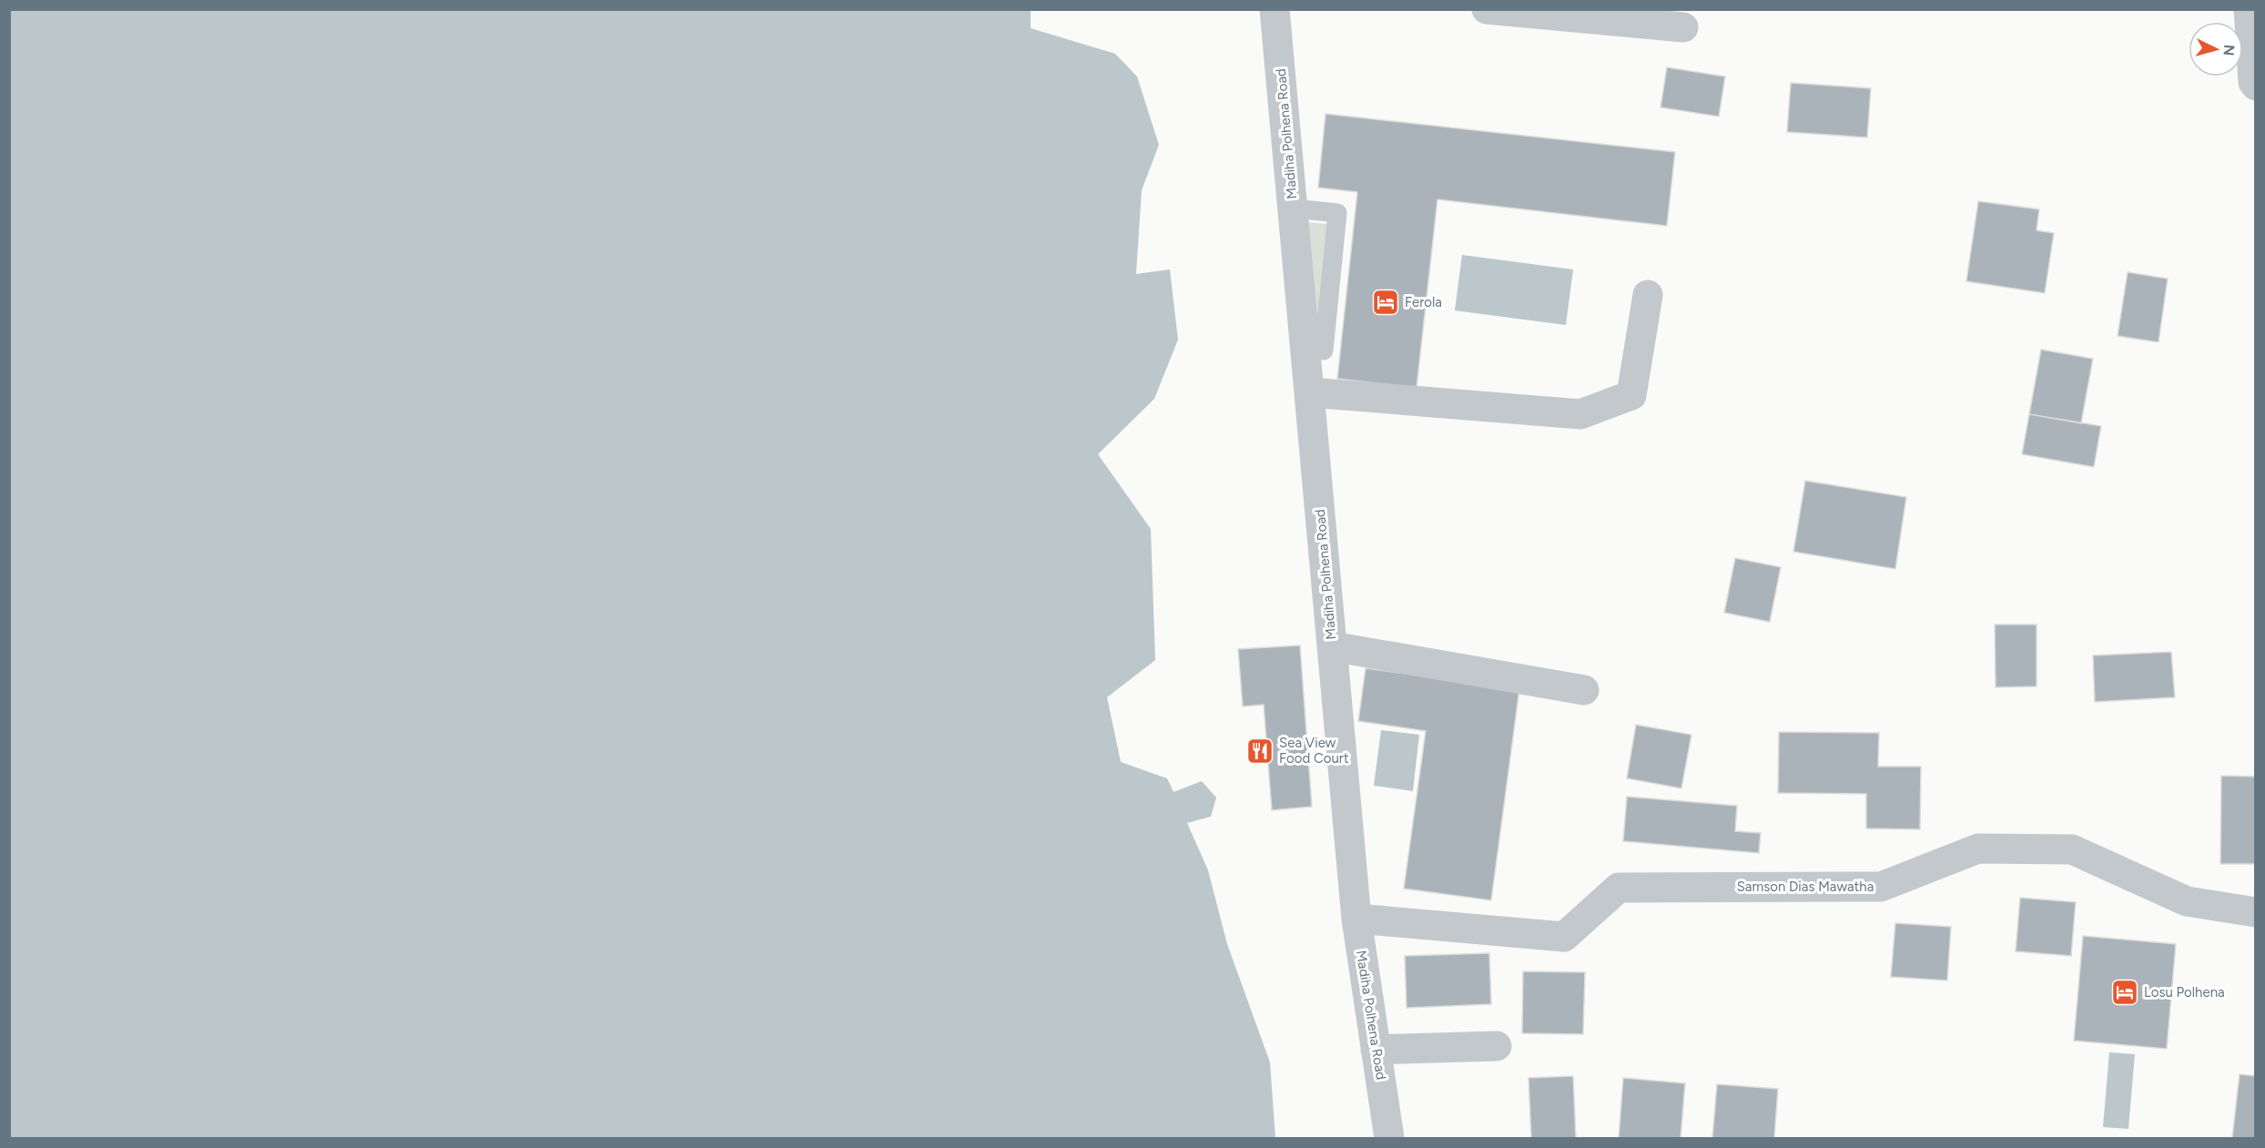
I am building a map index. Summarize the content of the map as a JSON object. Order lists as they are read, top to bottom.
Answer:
{
  "streets": {
    "street": ["Madiha Polhena Road", "Samson Dias Mawatha"]
  },
  "crossings": [
    ["Madiha Polhena Road", "Samson Dias Mawatha"]
  ],
  "places": {
    "hotel": ["Ferola", "Losu Polhena"],
    "restaurant": ["Sea View Food Court"]
  },
  "north": "right"
}
